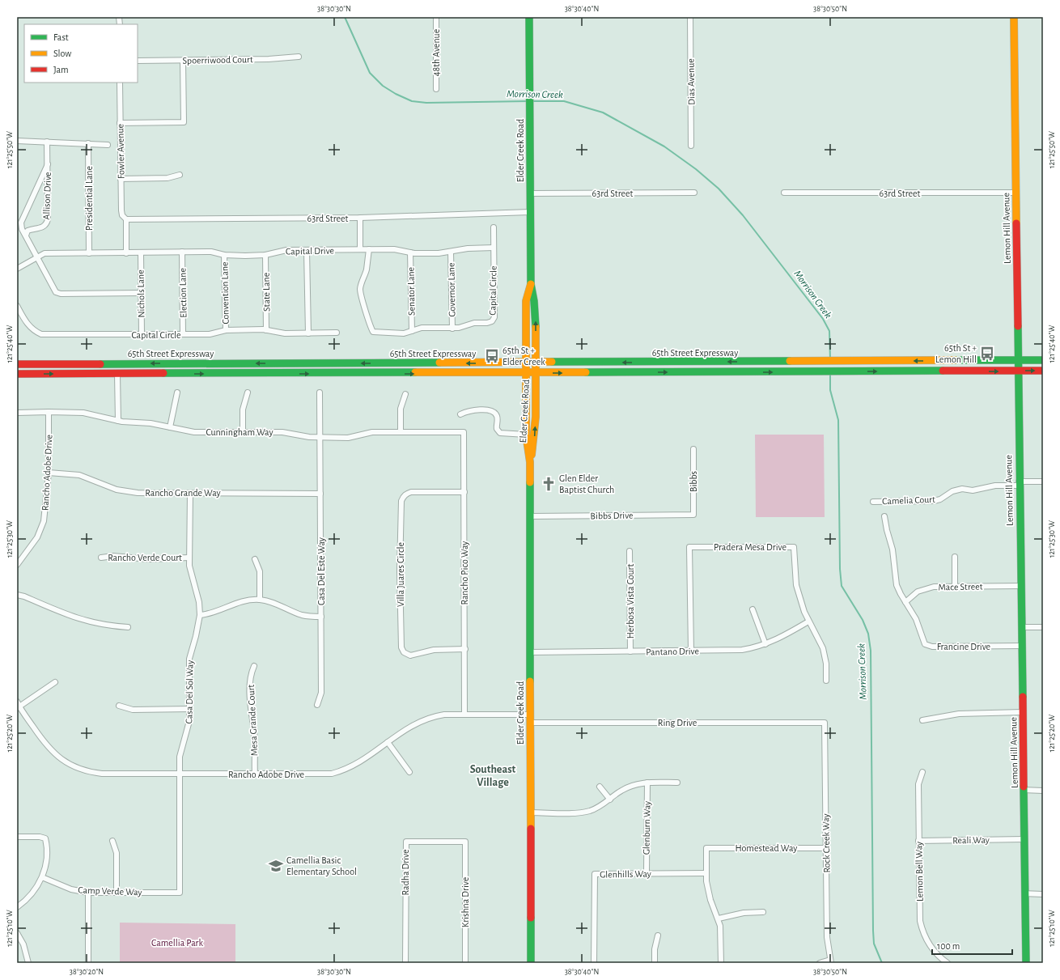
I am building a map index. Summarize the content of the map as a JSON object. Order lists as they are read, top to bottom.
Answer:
{
  "streets": {
    "main road": ["Elder Creek Road", "Lemon Hill Avenue", "65th Street Expressway"],
    "street": [
      "48th Avenue",
      "Spoerriwood Court",
      "Dias Avenue",
      "Fowler Avenue",
      "63rd Street",
      "Allison Drive",
      "Presidential Lane",
      "Capital Drive",
      "Governor Lane",
      "Capital Circle",
      "Senator Lane",
      "State Lane",
      "Election Lane",
      "Convention Lane",
      "Nichols Lane",
      "Cunningham Way",
      "Rancho Adobe Drive",
      "Bibbs",
      "Rancho Grande Way",
      "Camelia Court",
      "Bibbs Drive",
      "Pradera Mesa Drive",
      "Rancho Verde Court",
      "Casa Del Este Way",
      "Rancho Pico Way",
      "Villa Juares Circle",
      "Mace Street",
      "Herbosa Vista Court",
      "Francine Drive",
      "Pantano Drive",
      "Casa Del Sol Way",
      "Mesa Grande Court",
      "Ring Drive",
      "Glenburn Way",
      "Reali Way",
      "Rock Creek Way",
      "Homestead Way",
      "Lemon Bell Way",
      "Radha Drive",
      "Glenhills Way",
      "Camp Verde Way",
      "Krishna Drive"
    ]
  },
  "crossings": [
    ["Elder Creek Road", "63rd Street"],
    ["Elder Creek Road", "65th Street Expressway"],
    ["Elder Creek Road", "Rancho Adobe Drive"],
    ["Elder Creek Road", "Bibbs Drive"],
    ["Elder Creek Road", "Pantano Drive"],
    ["Elder Creek Road", "Ring Drive"],
    ["Fowler Avenue", "63rd Street"],
    ["63rd Street", "Lemon Hill Avenue"],
    ["Presidential Lane", "Capital Drive"],
    ["Lemon Hill Avenue", "65th Street Expressway"],
    ["Lemon Hill Avenue", "Camelia Court"],
    ["Lemon Hill Avenue", "Mace Street"],
    ["Lemon Hill Avenue", "Francine Drive"],
    ["Lemon Hill Avenue", "Reali Way"],
    ["Capital Drive", "Governor Lane"],
    ["Capital Drive", "Capital Circle"],
    ["Capital Drive", "Senator Lane"],
    ["Capital Drive", "State Lane"],
    ["Capital Drive", "Election Lane"],
    ["Capital Drive", "Convention Lane"],
    ["Capital Drive", "Nichols Lane"],
    ["Governor Lane", "Capital Circle"],
    ["Capital Circle", "Senator Lane"],
    ["Capital Circle", "State Lane"],
    ["Capital Circle", "Election Lane"],
    ["Capital Circle", "Convention Lane"],
    ["Capital Circle", "Nichols Lane"],
    ["Cunningham Way", "Rancho Adobe Drive"],
    ["Cunningham Way", "Casa Del Este Way"],
    ["Cunningham Way", "Rancho Pico Way"],
    ["Rancho Adobe Drive", "Rancho Grande Way"],
    ["Rancho Adobe Drive", "Rancho Pico Way"],
    ["Rancho Adobe Drive", "Casa Del Sol Way"],
    ["Rancho Adobe Drive", "Mesa Grande Court"],
    ["Bibbs", "Bibbs Drive"],
    ["Rancho Grande Way", "Casa Del Este Way"],
    ["Rancho Grande Way", "Casa Del Sol Way"],
    ["Pradera Mesa Drive", "Pantano Drive"],
    ["Rancho Verde Court", "Casa Del Sol Way"],
    ["Rancho Pico Way", "Villa Juares Circle"],
    ["Mace Street", "Francine Drive"],
    ["Herbosa Vista Court", "Pantano Drive"],
    ["Casa Del Sol Way", "Camp Verde Way"],
    ["Ring Drive", "Rock Creek Way"],
    ["Glenburn Way", "Glenhills Way"],
    ["Reali Way", "Lemon Bell Way"],
    ["Rock Creek Way", "Homestead Way"],
    ["Homestead Way", "Glenhills Way"],
    ["Radha Drive", "Krishna Drive"]
  ],
  "districts": ["Southeast Village"],
  "water": ["Morrison Creek"],
  "parks": ["Camellia Park"],
  "places": {
    "bus stop": ["65th St + Lemon Hill", "65th St + Elder Creek"],
    "church": ["Glen Elder Baptist Church"],
    "school or university": ["Camellia Basic Elementary School"]
  },
  "legend": ["Fast", "Slow", "Jam"],
  "scale_bar": "100 m",
  "coordinates": [
    "38°30'30\"N",
    "38°30'40\"N",
    "38°30'50\"N",
    "121°25'50\"W",
    "121°25'40\"W",
    "121°25'30\"W",
    "121°25'20\"W",
    "121°25'10\"W",
    "38°30'20\"N"
  ]
}
